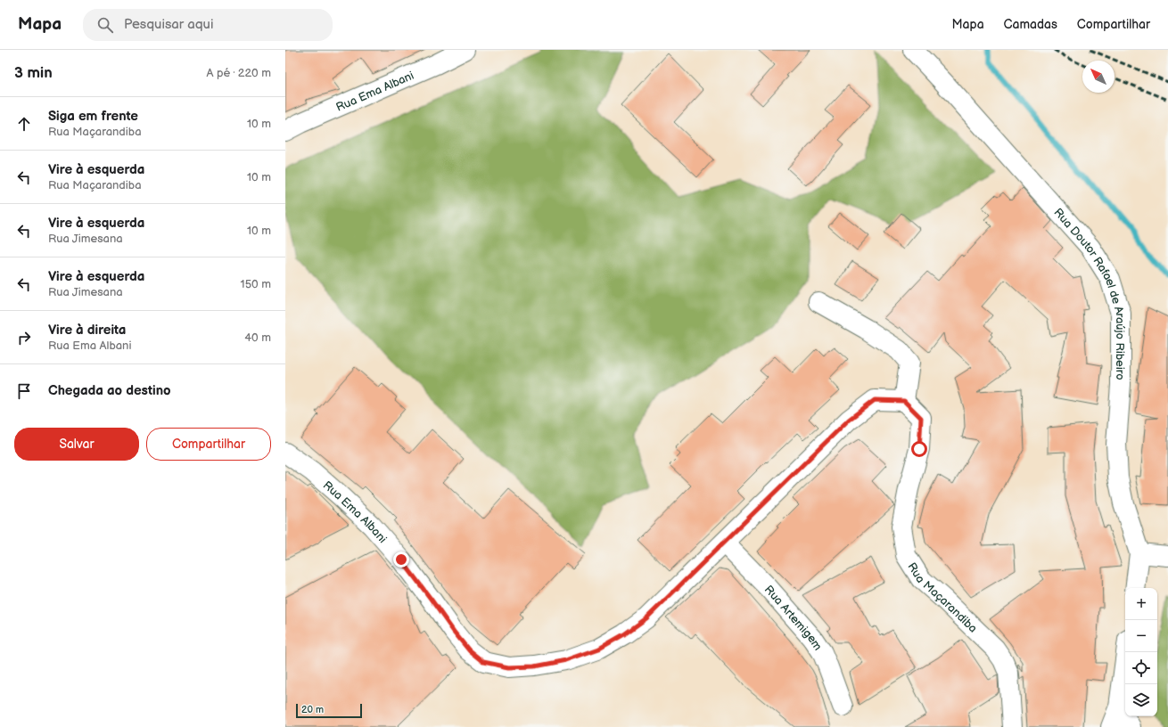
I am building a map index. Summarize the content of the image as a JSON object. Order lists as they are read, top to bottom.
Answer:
{
  "streets": {
    "street": [
      "Rua Ema Albani",
      "Rua Doutor Rafael de Araújo Ribeiro",
      "Rua Maçarandiba",
      "Rua Artemigem"
    ]
  },
  "crossings": [
    ["Rua Ema Albani", "Rua Artemigem"]
  ],
  "scale_bar": "20 m",
  "north": "top left",
  "page": {
    "header": "Mapa",
    "search": "Pesquisar aqui",
    "nav": ["Mapa", "Camadas", "Compartilhar"],
    "heading": ["3 min", "A pé · 220 m"],
    "list": [
      ["Siga em frente", "Rua Maçarandiba", "10 m"],
      ["Vire à esquerda", "Rua Maçarandiba", "10 m"],
      ["Vire à esquerda", "Rua Jimesana", "10 m"],
      ["Vire à esquerda", "Rua Jimesana", "150 m"],
      ["Vire à direita", "Rua Ema Albani", "40 m"],
      "Chegada ao destino"
    ],
    "buttons": ["Salvar", "Compartilhar"],
    "map_buttons": ["+", "−"],
    "scale": "20 m"
  }
}
